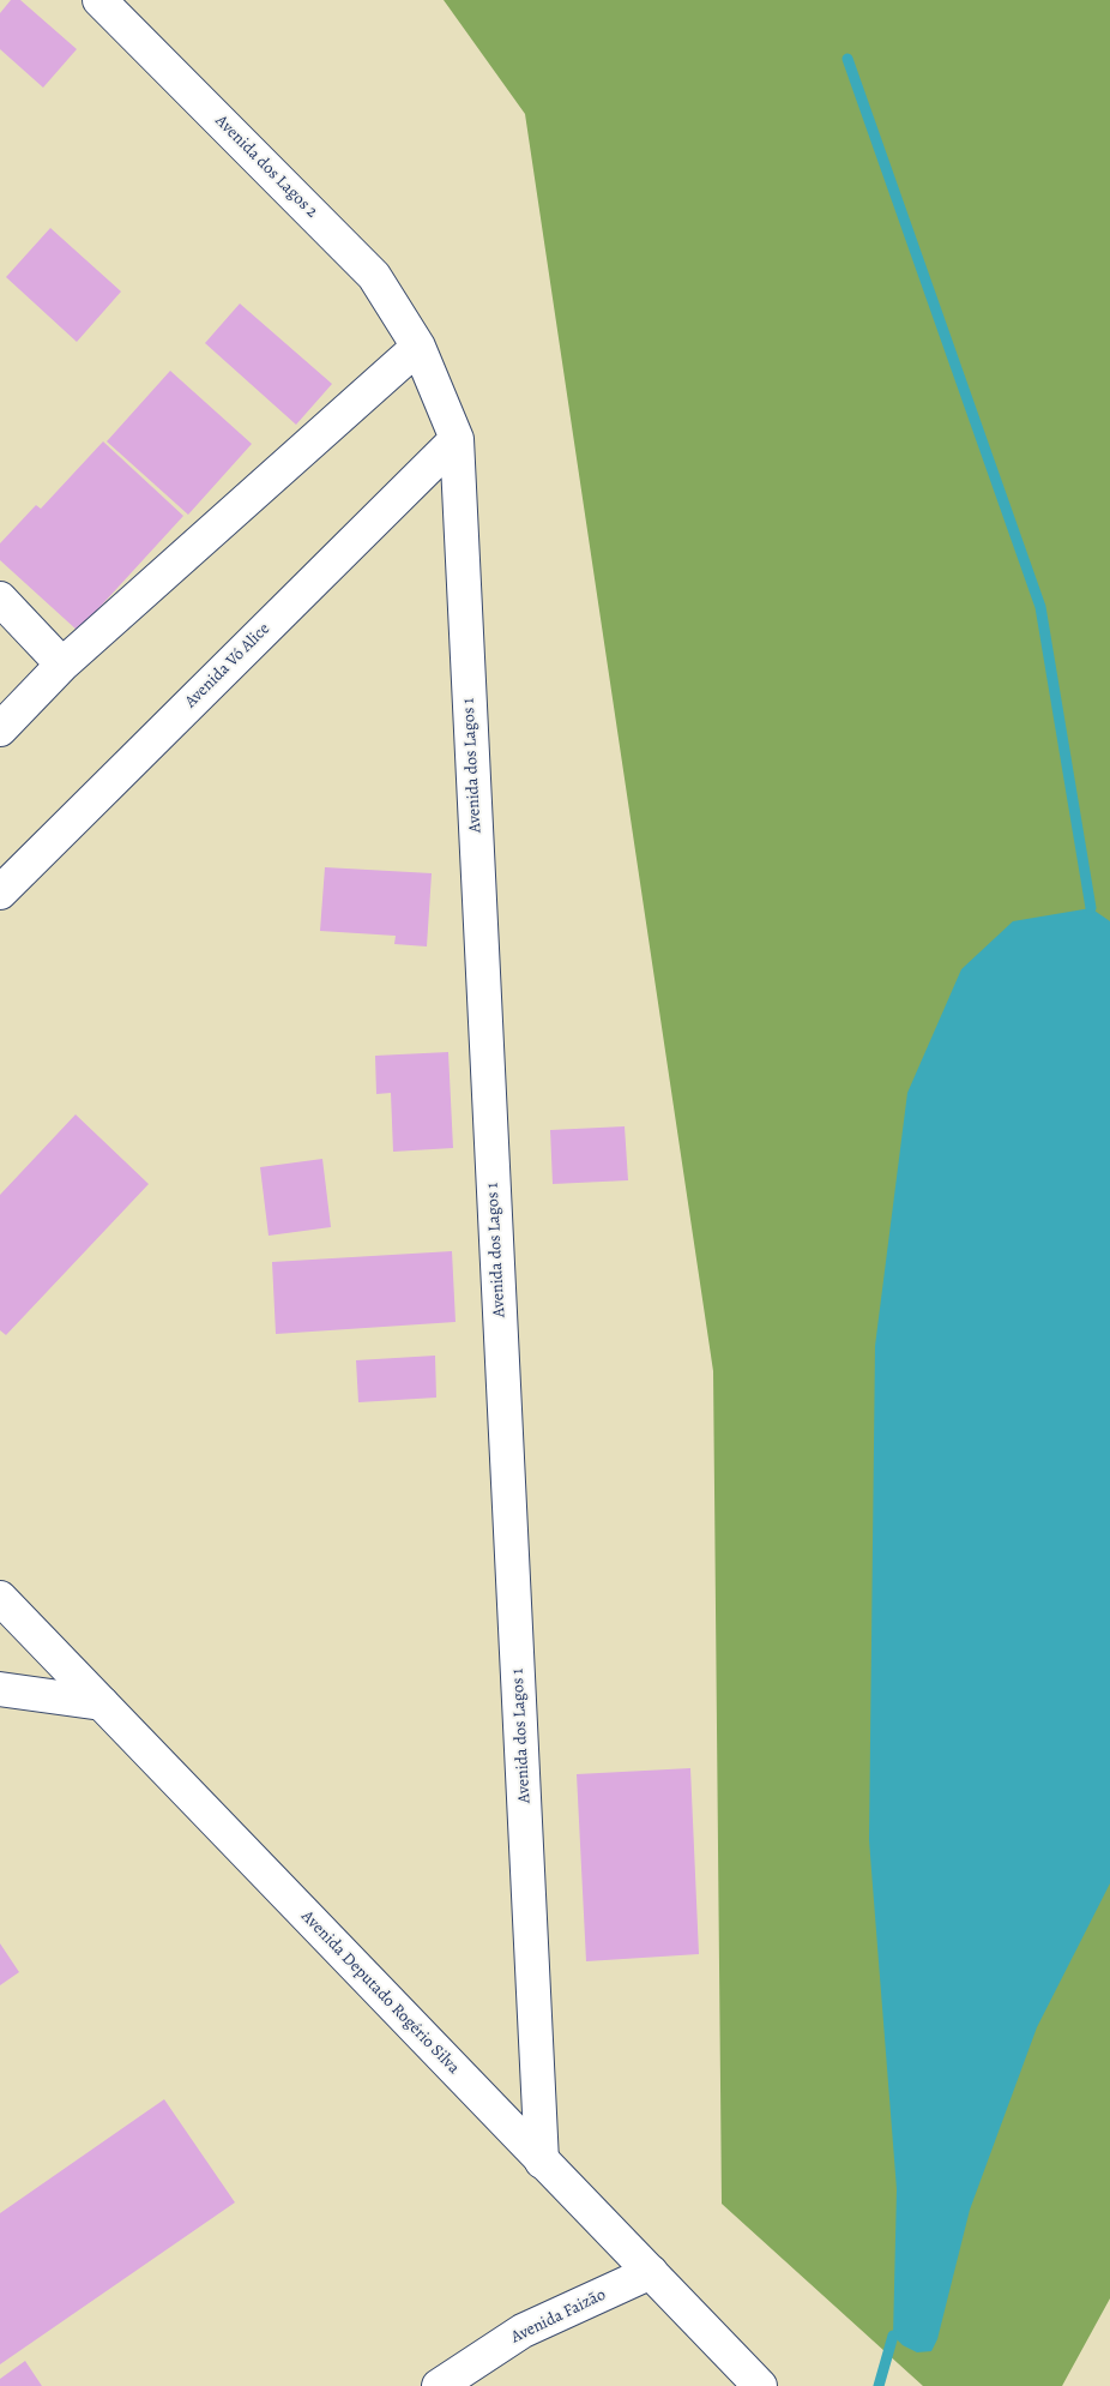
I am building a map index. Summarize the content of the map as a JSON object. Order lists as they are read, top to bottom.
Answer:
{
  "streets": {
    "street": [
      "Avenida dos Lagos 2",
      "Avenida Vó Alice",
      "Avenida dos Lagos 1",
      "Avenida Deputado Rogério Silva",
      "Avenida Faizão"
    ]
  },
  "crossings": [
    ["Avenida dos Lagos 2", "Avenida dos Lagos 1"],
    ["Avenida Vó Alice", "Avenida dos Lagos 1"],
    ["Avenida dos Lagos 1", "Avenida Deputado Rogério Silva"],
    ["Avenida Deputado Rogério Silva", "Avenida Faizão"]
  ]
}
